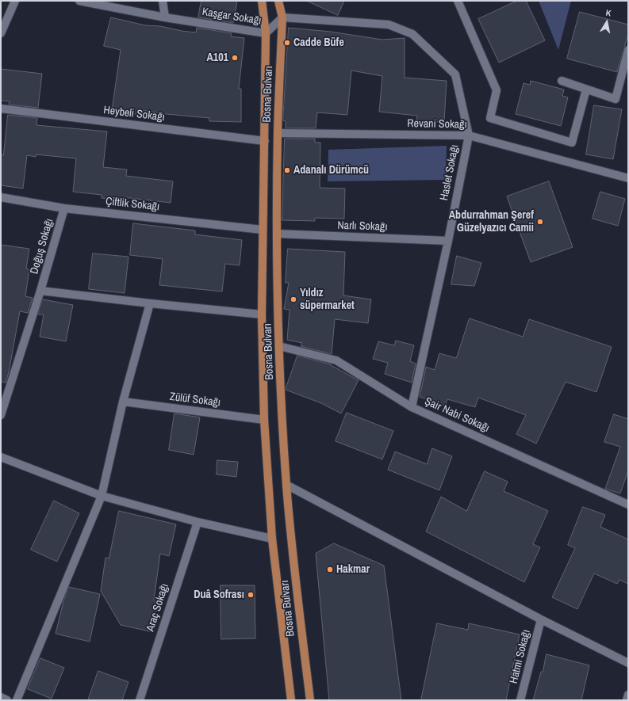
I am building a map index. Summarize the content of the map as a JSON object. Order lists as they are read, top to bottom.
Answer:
{
  "streets": {
    "main road": ["Bosna Bulvarı"],
    "street": [
      "Kaşgar Sokağı",
      "Heybeli Sokağı",
      "Revani Sokağı",
      "Haslet Sokağı",
      "Çiftlik Sokağı",
      "Narlı Sokağı",
      "Doğuş Sokağı",
      "Zülüf Sokağı",
      "Şair Nabi Sokağı",
      "Araç Sokağı",
      "Hatmi Sokağı"
    ]
  },
  "crossings": [
    ["Kaşgar Sokağı", "Bosna Bulvarı"],
    ["Kaşgar Sokağı", "Haslet Sokağı"],
    ["Bosna Bulvarı", "Heybeli Sokağı"],
    ["Bosna Bulvarı", "Revani Sokağı"],
    ["Bosna Bulvarı", "Haslet Sokağı"],
    ["Bosna Bulvarı", "Çiftlik Sokağı"],
    ["Bosna Bulvarı", "Narlı Sokağı"],
    ["Bosna Bulvarı", "Zülüf Sokağı"],
    ["Bosna Bulvarı", "Şair Nabi Sokağı"],
    ["Revani Sokağı", "Haslet Sokağı"],
    ["Haslet Sokağı", "Narlı Sokağı"],
    ["Haslet Sokağı", "Şair Nabi Sokağı"],
    ["Çiftlik Sokağı", "Doğuş Sokağı"]
  ],
  "places": [
    "Cadde Büfe",
    "A101",
    "Adanalı Dürümcü",
    "Abdurrahman Şeref Güzelyazıcı Camii",
    "Yıldız süpermarket",
    "Hakmar",
    "Duâ Sofrası"
  ],
  "north": "top"
}
